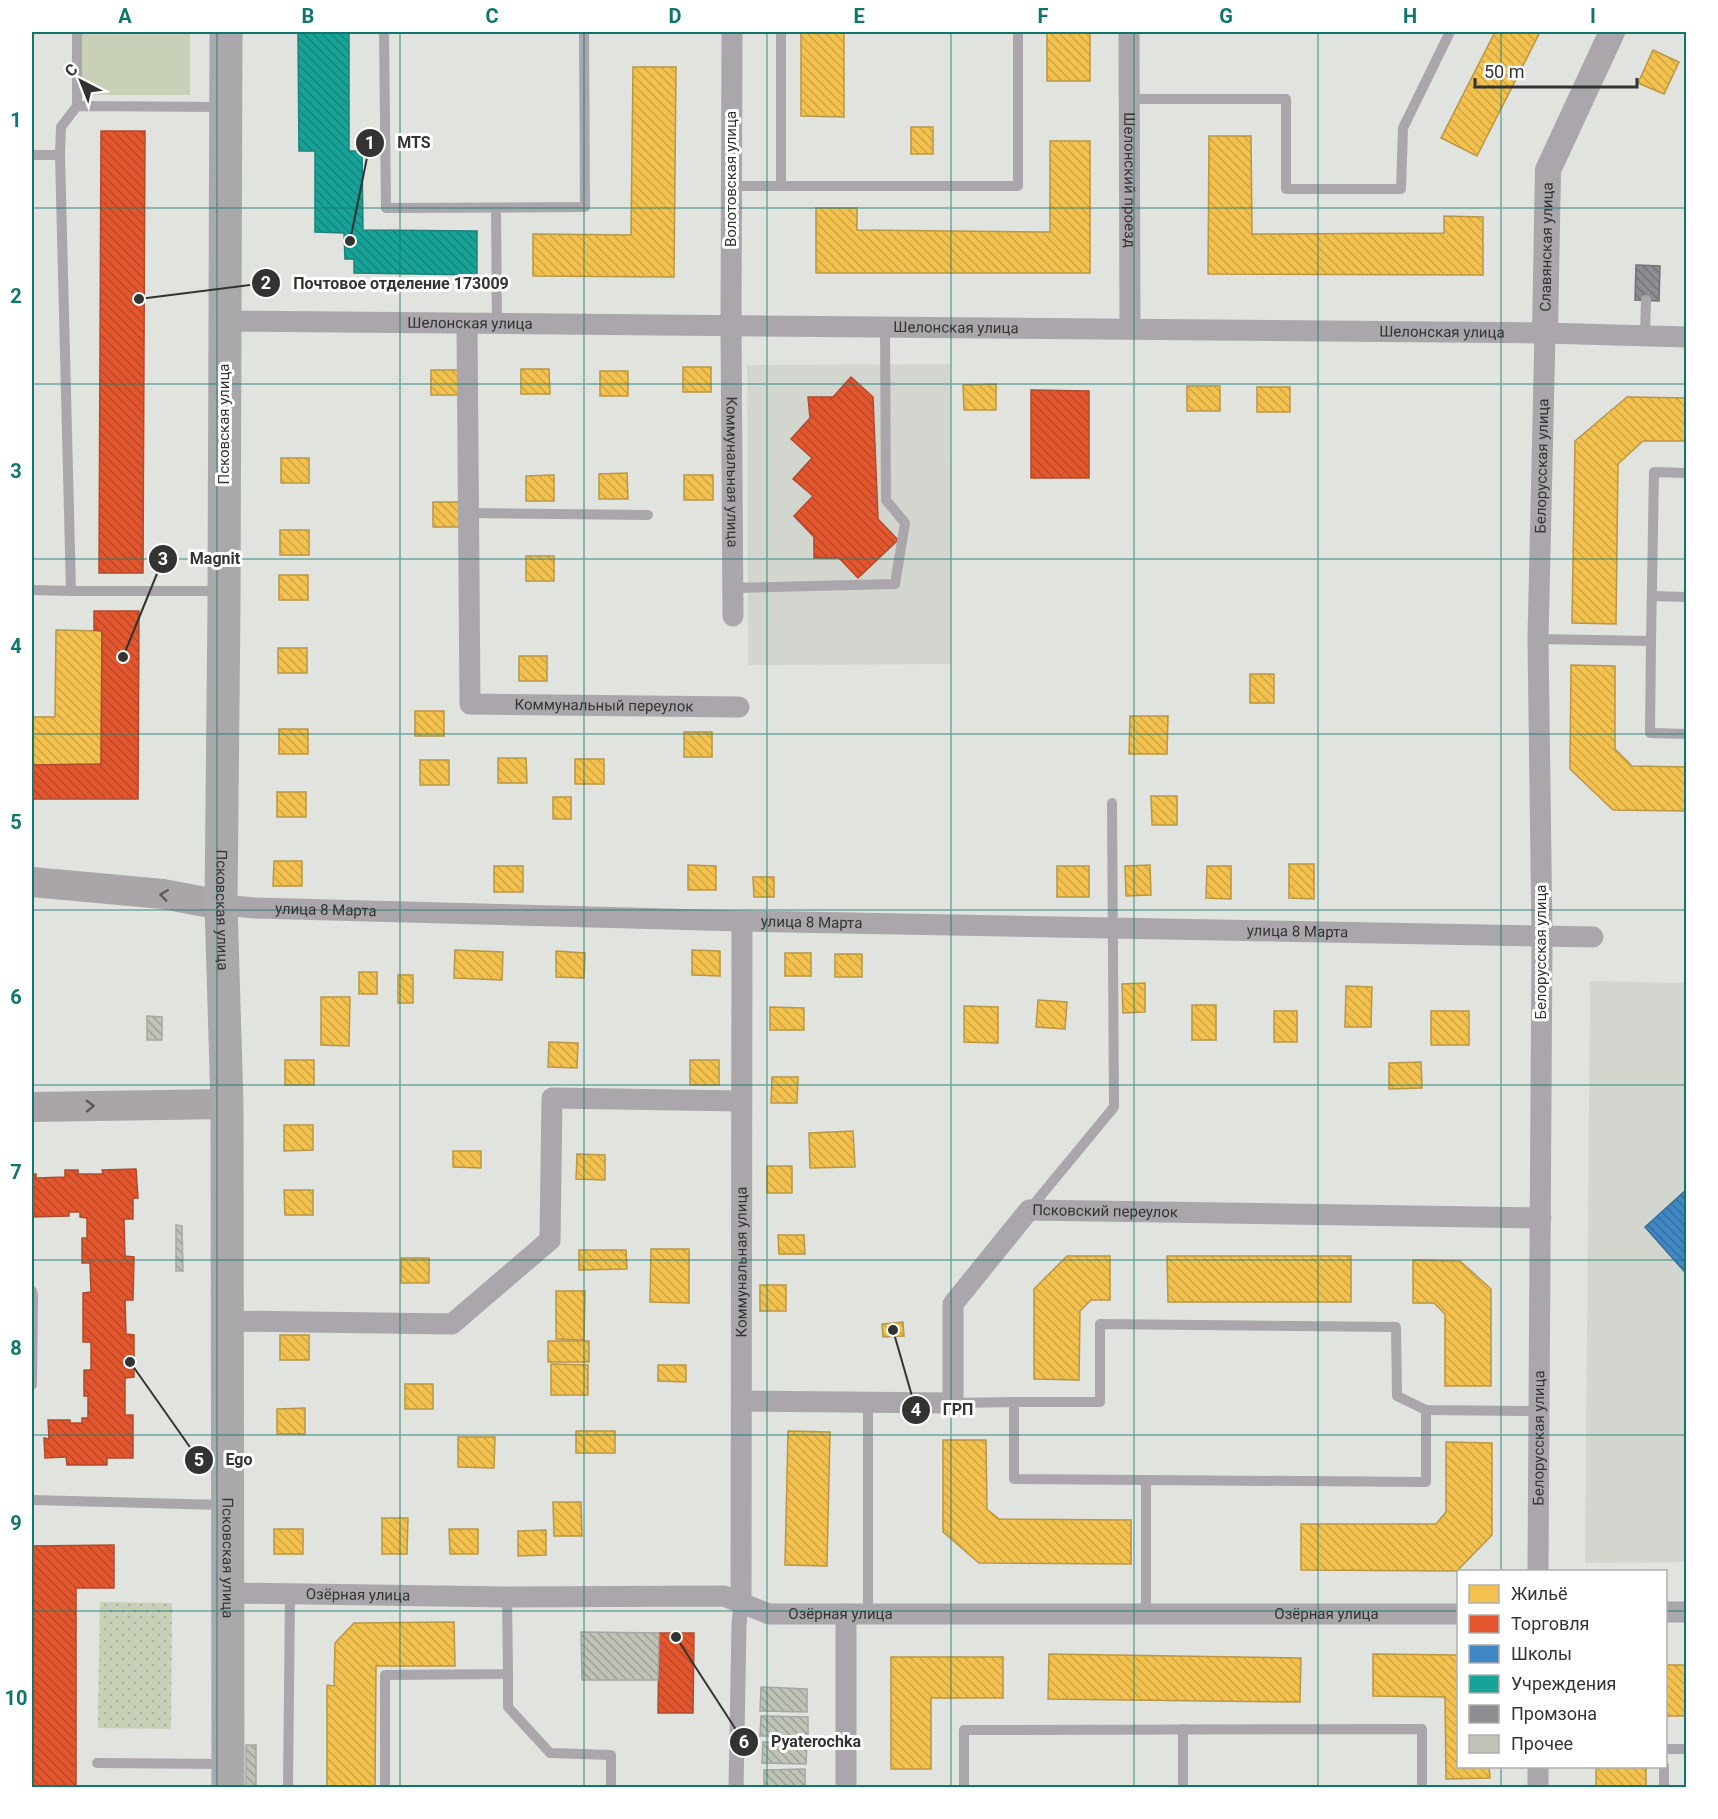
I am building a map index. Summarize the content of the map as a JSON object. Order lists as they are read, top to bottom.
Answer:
{
  "streets": {
    "main road": ["Псковская улица", "улица 8 Марта"],
    "street": [
      "Волотовская улица",
      "Шелонский проезд",
      "Славянская улица",
      "Шелонская улица",
      "Белорусская улица",
      "Коммунальная улица",
      "Коммунальный переулок",
      "Псковский переулок",
      "Озёрная улица"
    ]
  },
  "crossings": [
    ["Волотовская улица", "Шелонская улица"],
    ["Волотовская улица", "Коммунальная улица"],
    ["Шелонский проезд", "Шелонская улица"],
    ["Славянская улица", "Шелонская улица"],
    ["Славянская улица", "Белорусская улица"],
    ["Шелонская улица", "Псковская улица"],
    ["Шелонская улица", "Белорусская улица"],
    ["Шелонская улица", "Коммунальная улица"],
    ["Псковская улица", "улица 8 Марта"],
    ["Псковская улица", "Озёрная улица"],
    ["Белорусская улица", "улица 8 Марта"],
    ["Белорусская улица", "Псковский переулок"],
    ["Коммунальная улица", "улица 8 Марта"],
    ["Коммунальная улица", "Озёрная улица"]
  ],
  "places": [
    "MTS",
    "Почтовое отделение 173009",
    "Magnit",
    "ГРП",
    "Ego",
    "Pyaterochka"
  ],
  "legend": [
    "Жильё",
    "Торговля",
    "Школы",
    "Учреждения",
    "Промзона",
    "Прочее"
  ],
  "scale_bar": "50 m",
  "north": "top left",
  "grid": {
    "columns": [
      "A",
      "B",
      "C",
      "D",
      "E",
      "F",
      "G",
      "H",
      "I"
    ],
    "rows": [
      "1",
      "2",
      "3",
      "4",
      "5",
      "6",
      "7",
      "8",
      "9",
      "10"
    ]
  }
}
